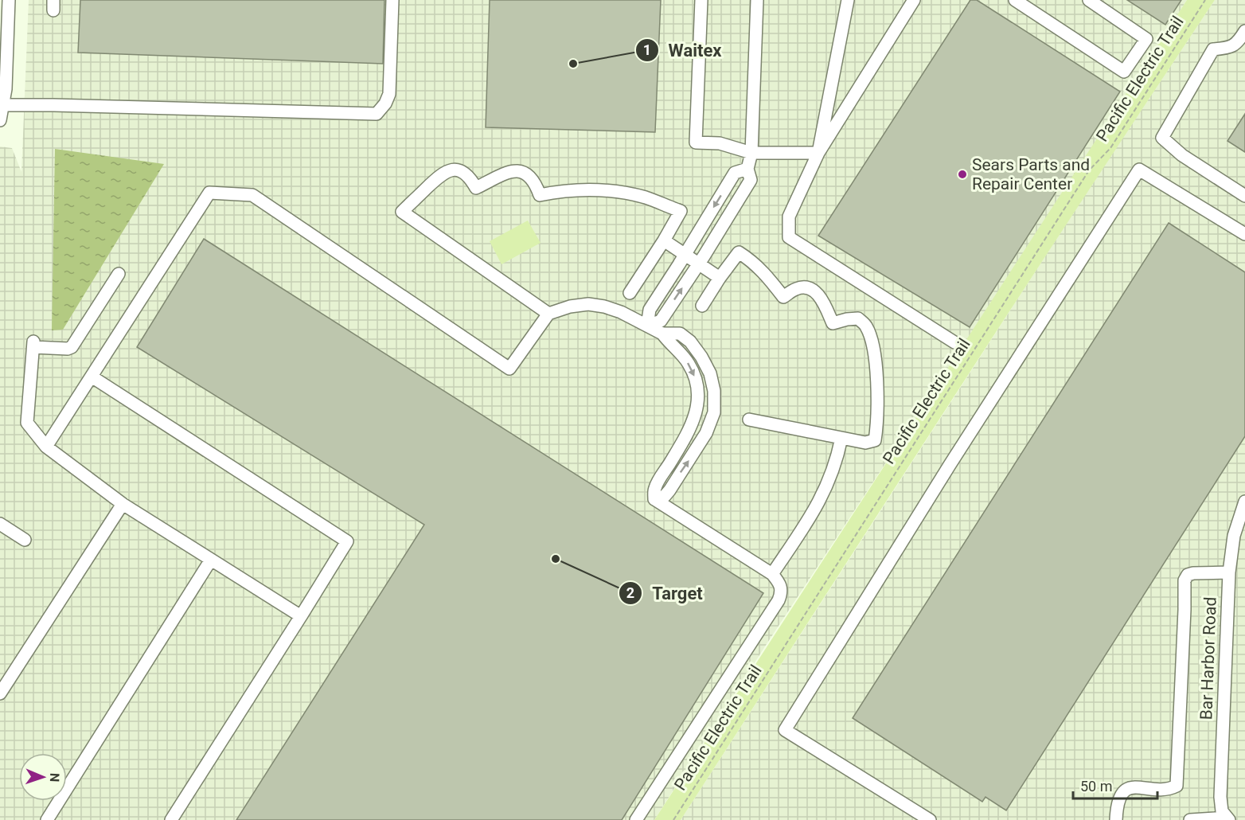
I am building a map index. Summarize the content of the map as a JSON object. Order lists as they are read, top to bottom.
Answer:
{
  "streets": {
    "street": ["Bar Harbor Road"],
    "path": ["Pacific Electric Trail"]
  },
  "places": ["Waitex", "Sears Parts and Repair Center", "Target"],
  "scale_bar": "50 m",
  "north": "right"
}
